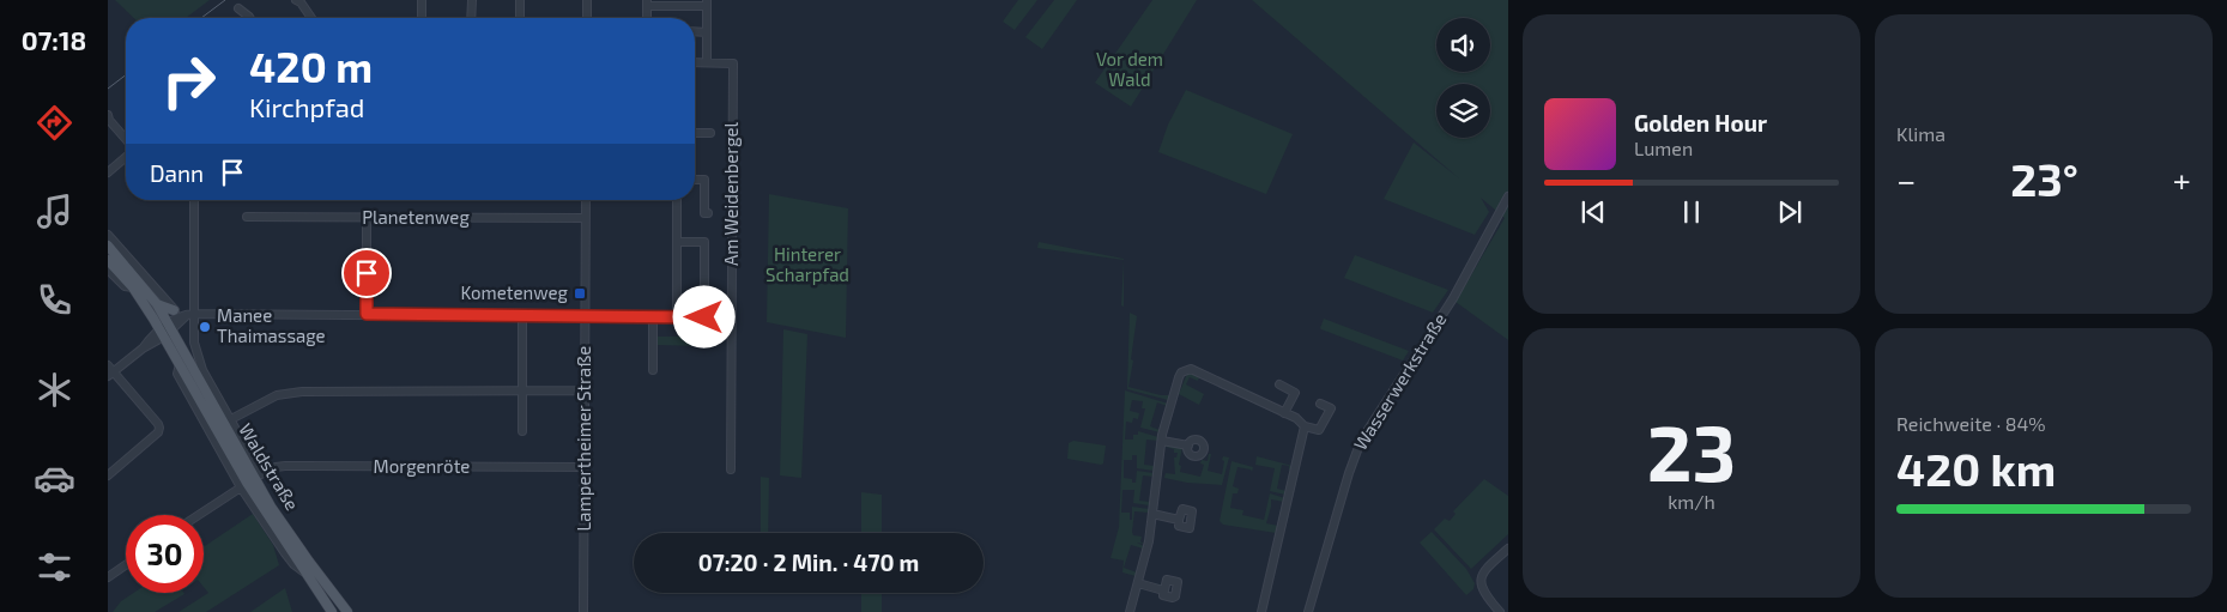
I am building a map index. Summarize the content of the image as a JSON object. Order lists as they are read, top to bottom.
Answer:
{
  "streets": {
    "main road": ["Waldstraße"],
    "street": [
      "Am Weidenbergel",
      "Planetenweg",
      "Wasserwerkstraße",
      "Lampertheimer Straße",
      "Morgenröte"
    ]
  },
  "crossings": [
    ["Planetenweg", "Lampertheimer Straße"],
    ["Lampertheimer Straße", "Morgenröte"],
    ["Waldstraße", "Morgenröte"]
  ],
  "parks": ["Vor dem Wald", "Hinterer Scharpfad"],
  "places": {
    "transit": ["Kometenweg"],
    "other": ["Manee Thaimassage"]
  },
  "page": {
    "tabs": "07:18",
    "tile": [
      "Klima",
      ["23", "km/h"],
      ["Reichweite · 84%", "420 km"]
    ],
    "turn": ["420 m", "Kirchpfad"],
    "song": ["Golden Hour", "Lumen"],
    "then": "Dann",
    "heat": ["−", "23°", "+"],
    "limit": "30",
    "trip": "07:20 · 2 Min. · 470 m"
  }
}
